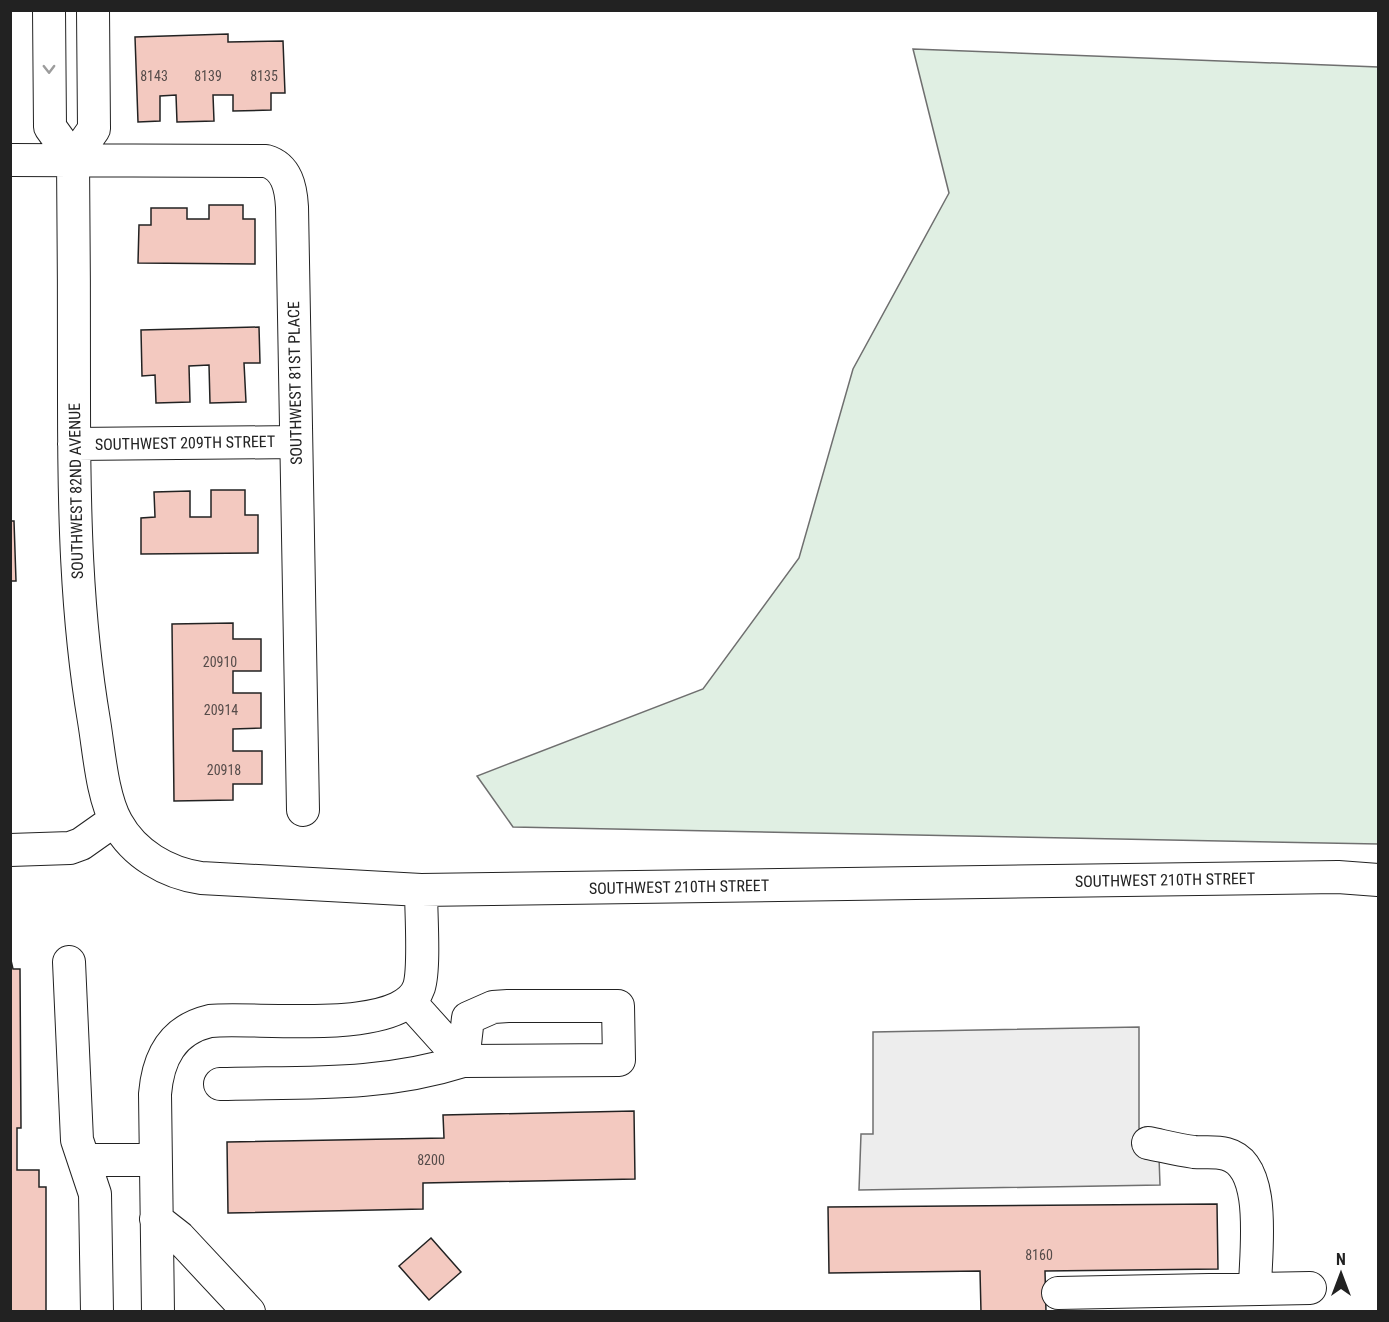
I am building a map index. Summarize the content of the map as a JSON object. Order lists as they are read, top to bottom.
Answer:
{
  "streets": {
    "street": [
      "SOUTHWEST 81ST PLACE",
      "SOUTHWEST 209TH STREET",
      "SOUTHWEST 82ND AVENUE",
      "SOUTHWEST 210TH STREET"
    ]
  },
  "crossings": [
    ["SOUTHWEST 81ST PLACE", "SOUTHWEST 209TH STREET"],
    ["SOUTHWEST 81ST PLACE", "SOUTHWEST 82ND AVENUE"],
    ["SOUTHWEST 209TH STREET", "SOUTHWEST 82ND AVENUE"],
    ["SOUTHWEST 82ND AVENUE", "SOUTHWEST 210TH STREET"]
  ],
  "house_numbers": [
    "8143",
    "8139",
    "8135",
    "20910",
    "20914",
    "20918",
    "8200",
    "8160"
  ],
  "north": "top"
}
